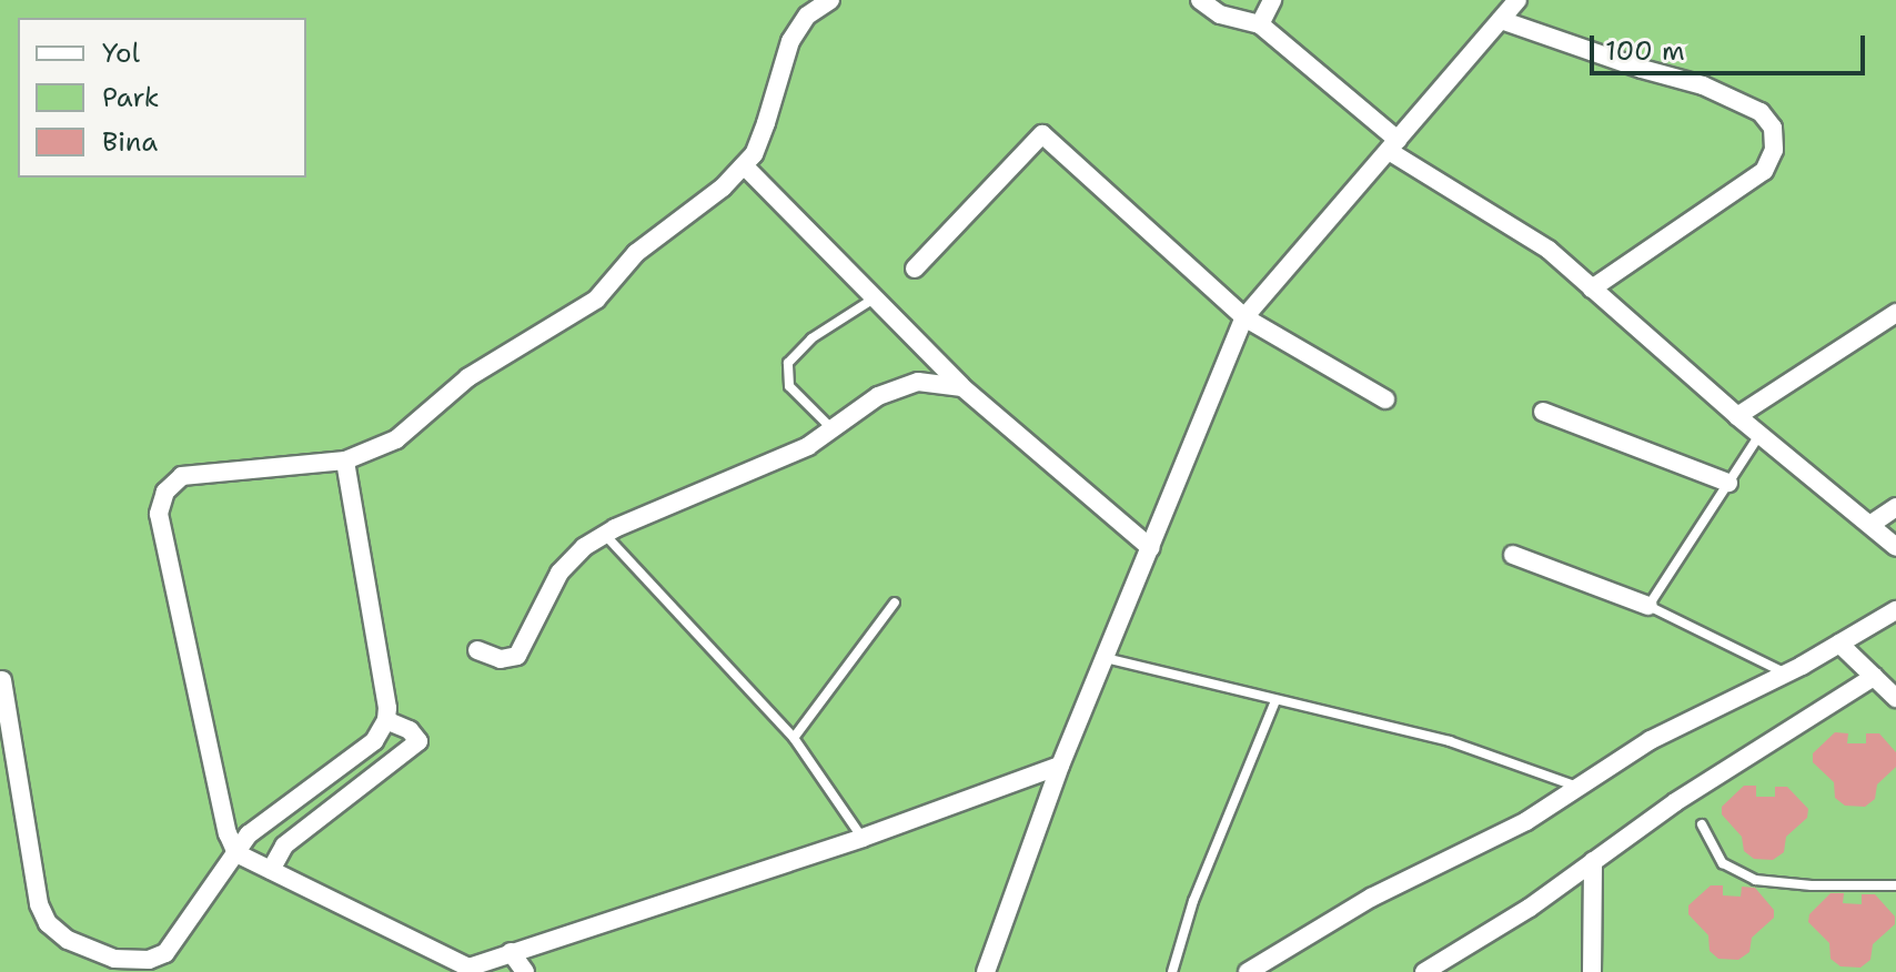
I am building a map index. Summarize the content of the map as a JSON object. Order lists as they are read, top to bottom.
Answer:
{
  "legend": ["Yol", "Park", "Bina"],
  "scale_bar": "100 m"
}
